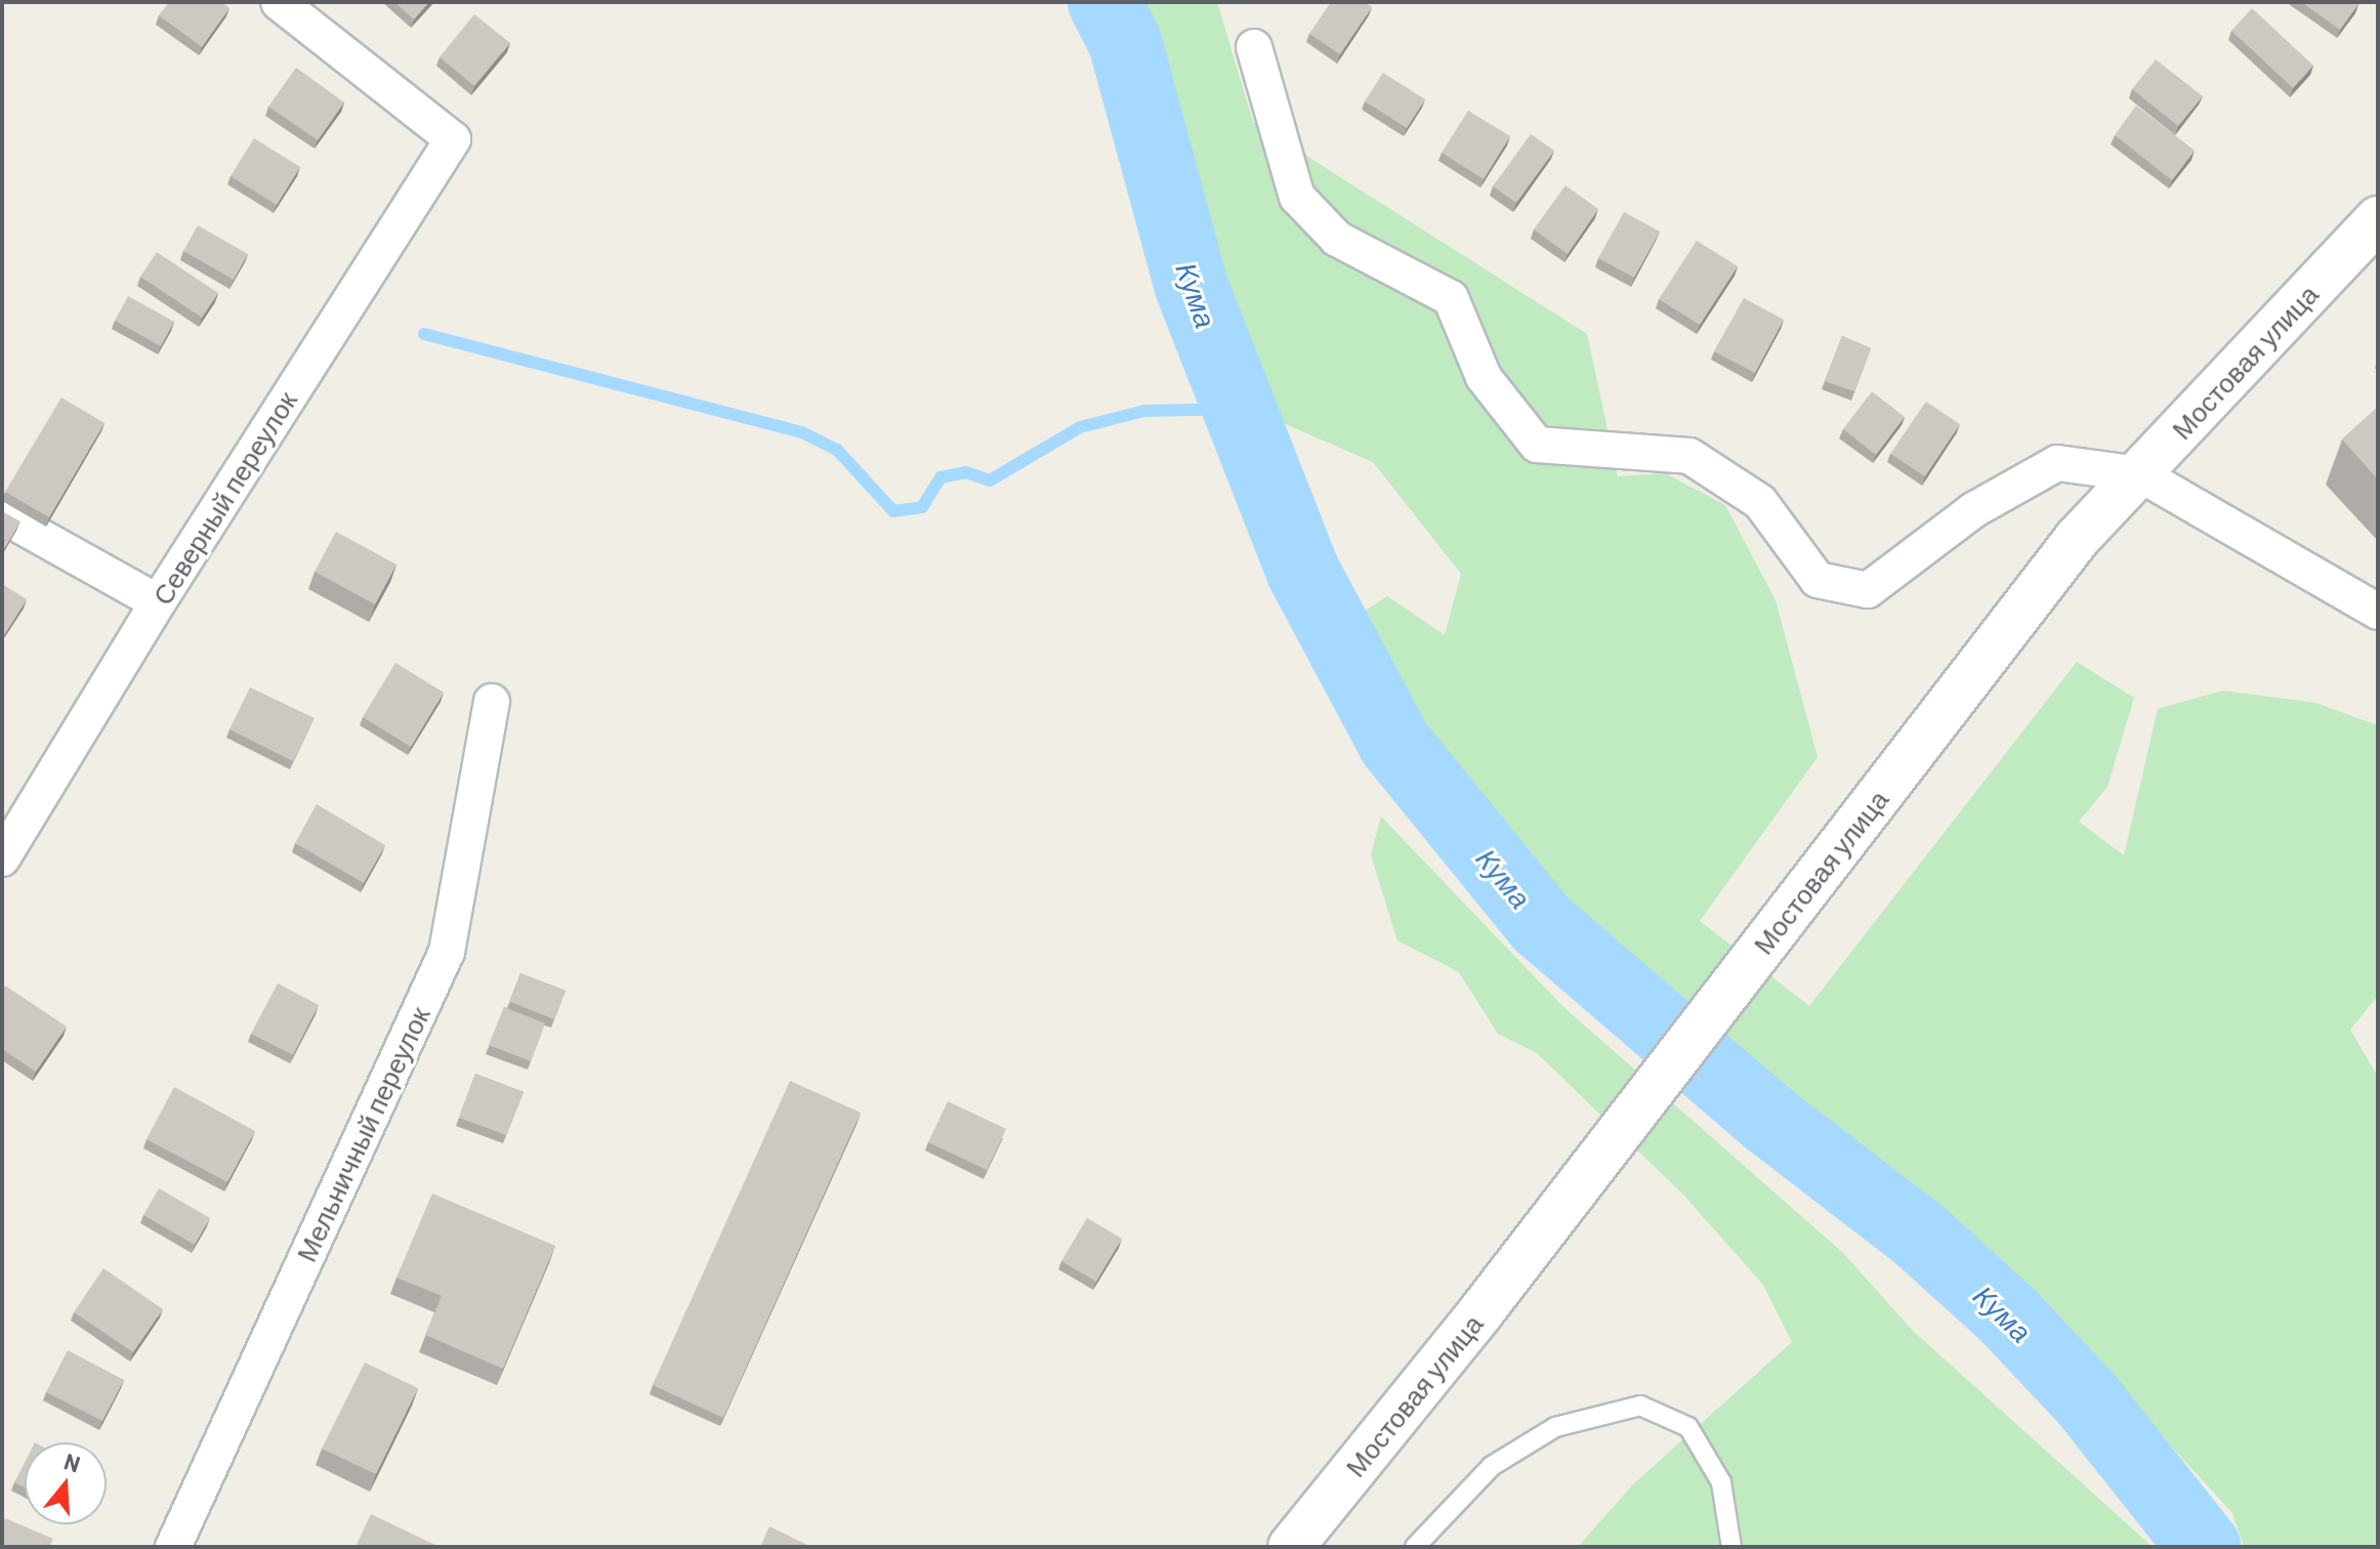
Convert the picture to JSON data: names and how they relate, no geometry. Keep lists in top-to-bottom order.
{
  "streets": {
    "main road": ["Мостовая улица"],
    "street": ["Северный переулок", "Мельничный переулок"]
  },
  "water": ["Кума"],
  "north": "top"
}
